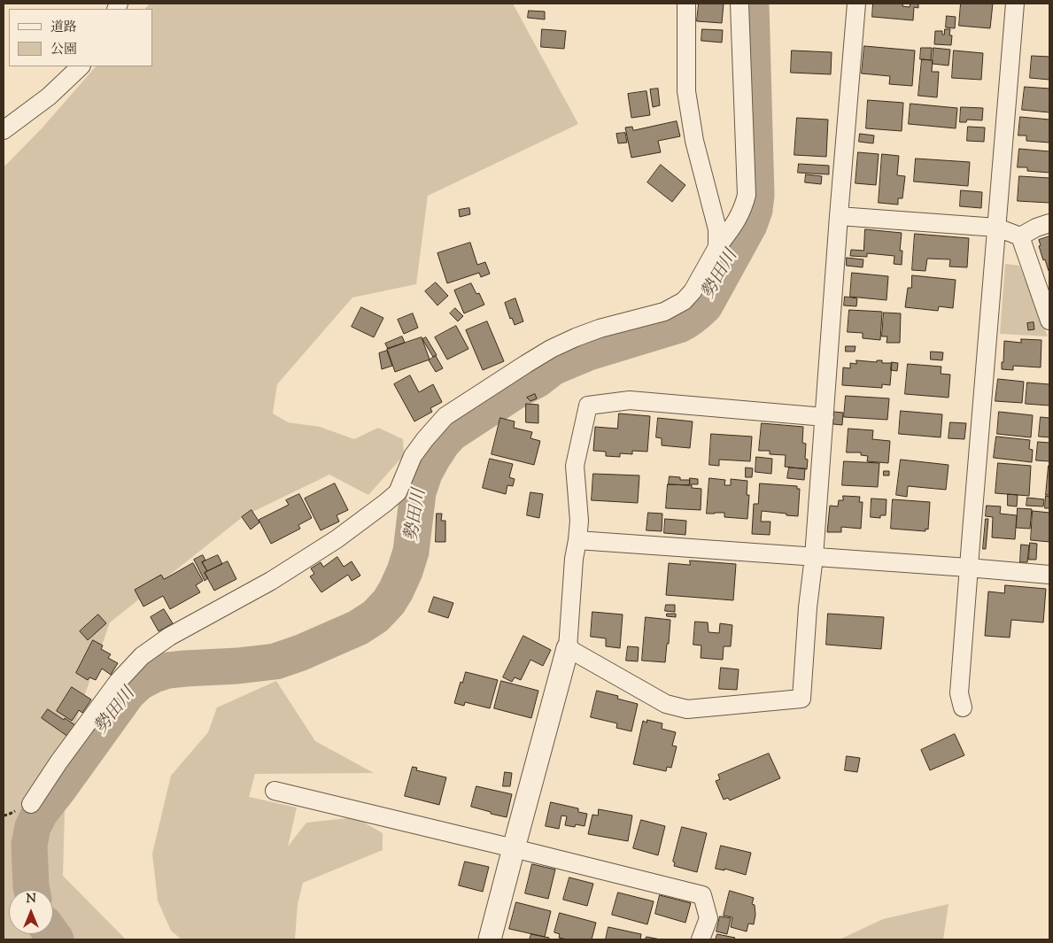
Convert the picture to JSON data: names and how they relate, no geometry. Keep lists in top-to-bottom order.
{
  "water": ["勢田川"],
  "legend": ["道路", "公園"],
  "north": "top"
}
